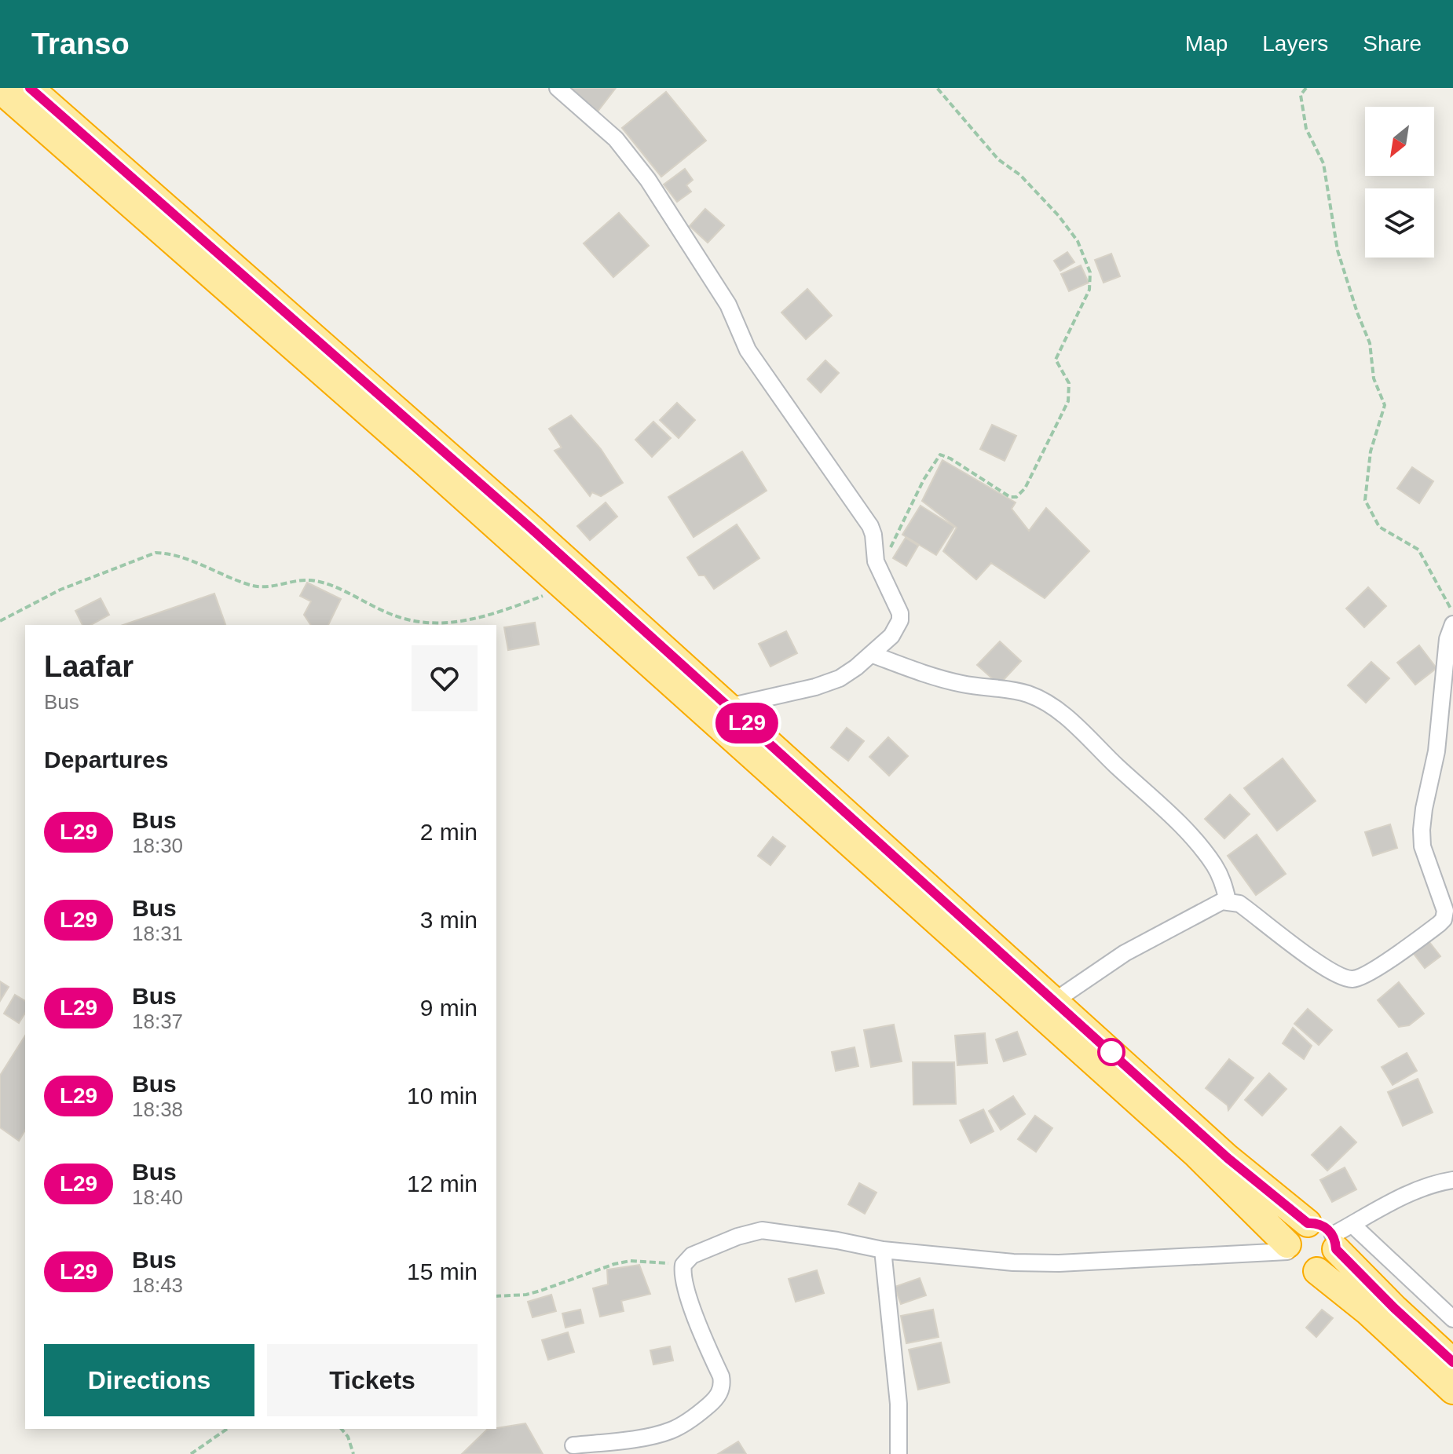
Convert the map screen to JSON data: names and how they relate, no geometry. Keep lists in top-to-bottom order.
{
  "lines": ["bus line L29"],
  "north": "bottom left",
  "page": {
    "header": "Transo",
    "nav": ["Map", "Layers", "Share"],
    "on_map": "L29",
    "heading": [
      ["Laafar", "Bus"],
      "Departures"
    ],
    "list": [
      {
        "mark": "L29",
        "name": "Bus",
        "note": "18:30",
        "value": "2 min"
      },
      {
        "mark": "L29",
        "name": "Bus",
        "note": "18:31",
        "value": "3 min"
      },
      {
        "mark": "L29",
        "name": "Bus",
        "note": "18:37",
        "value": "9 min"
      },
      {
        "mark": "L29",
        "name": "Bus",
        "note": "18:38",
        "value": "10 min"
      },
      {
        "mark": "L29",
        "name": "Bus",
        "note": "18:40",
        "value": "12 min"
      },
      {
        "mark": "L29",
        "name": "Bus",
        "note": "18:43",
        "value": "15 min"
      }
    ],
    "buttons": ["Directions", "Tickets"]
  }
}
